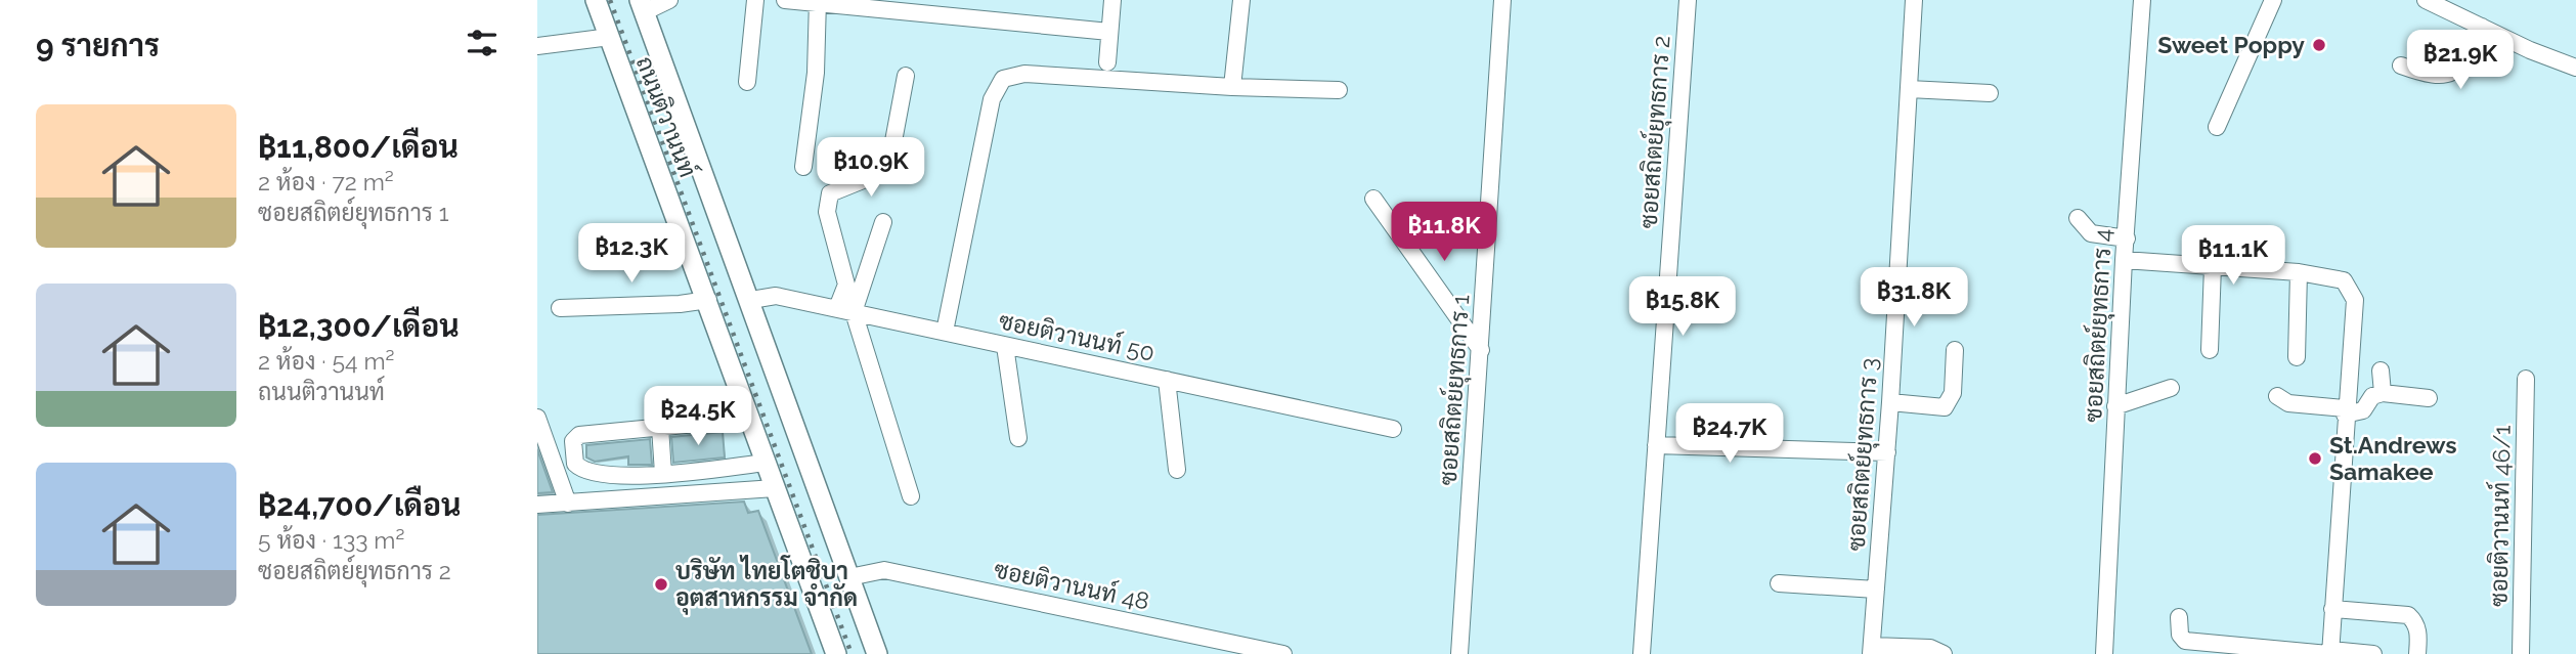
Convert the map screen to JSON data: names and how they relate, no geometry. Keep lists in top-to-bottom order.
{
  "streets": {
    "main road": ["ถนนติวานนท์"],
    "street": [
      "ซอยสถิตย์ยุทธการ 2",
      "ซอยสถิตย์ยุทธการ 4",
      "ซอยติวานนท์ 50",
      "ซอยสถิตย์ยุทธการ 1",
      "ซอยสถิตย์ยุทธการ 3",
      "ซอยติวานนท์ 46/1",
      "ซอยติวานนท์ 48"
    ]
  },
  "crossings": [
    ["ถนนติวานนท์", "ซอยติวานนท์ 50"],
    ["ถนนติวานนท์", "ซอยติวานนท์ 48"]
  ],
  "places": ["Sweet Poppy", "St.Andrews Samakee", "บริษัท ไทยโตชิบา อุตสาหกรรม จำกัด"],
  "page": {
    "heading": "9 รายการ",
    "price": [
      "฿21.9K",
      "฿10.9K",
      "฿11.8K",
      "฿12.3K",
      "฿11.1K",
      "฿31.8K",
      "฿15.8K",
      "฿24.5K",
      "฿24.7K"
    ],
    "list": [
      {
        "name": "฿11,800/เดือน",
        "note": "2 ห้อง · 72 m² · ซอยสถิตย์ยุทธการ 1"
      },
      {
        "name": "฿12,300/เดือน",
        "note": "2 ห้อง · 54 m² · ถนนติวานนท์"
      },
      {
        "name": "฿24,700/เดือน",
        "note": "5 ห้อง · 133 m² · ซอยสถิตย์ยุทธการ 2"
      }
    ]
  }
}
